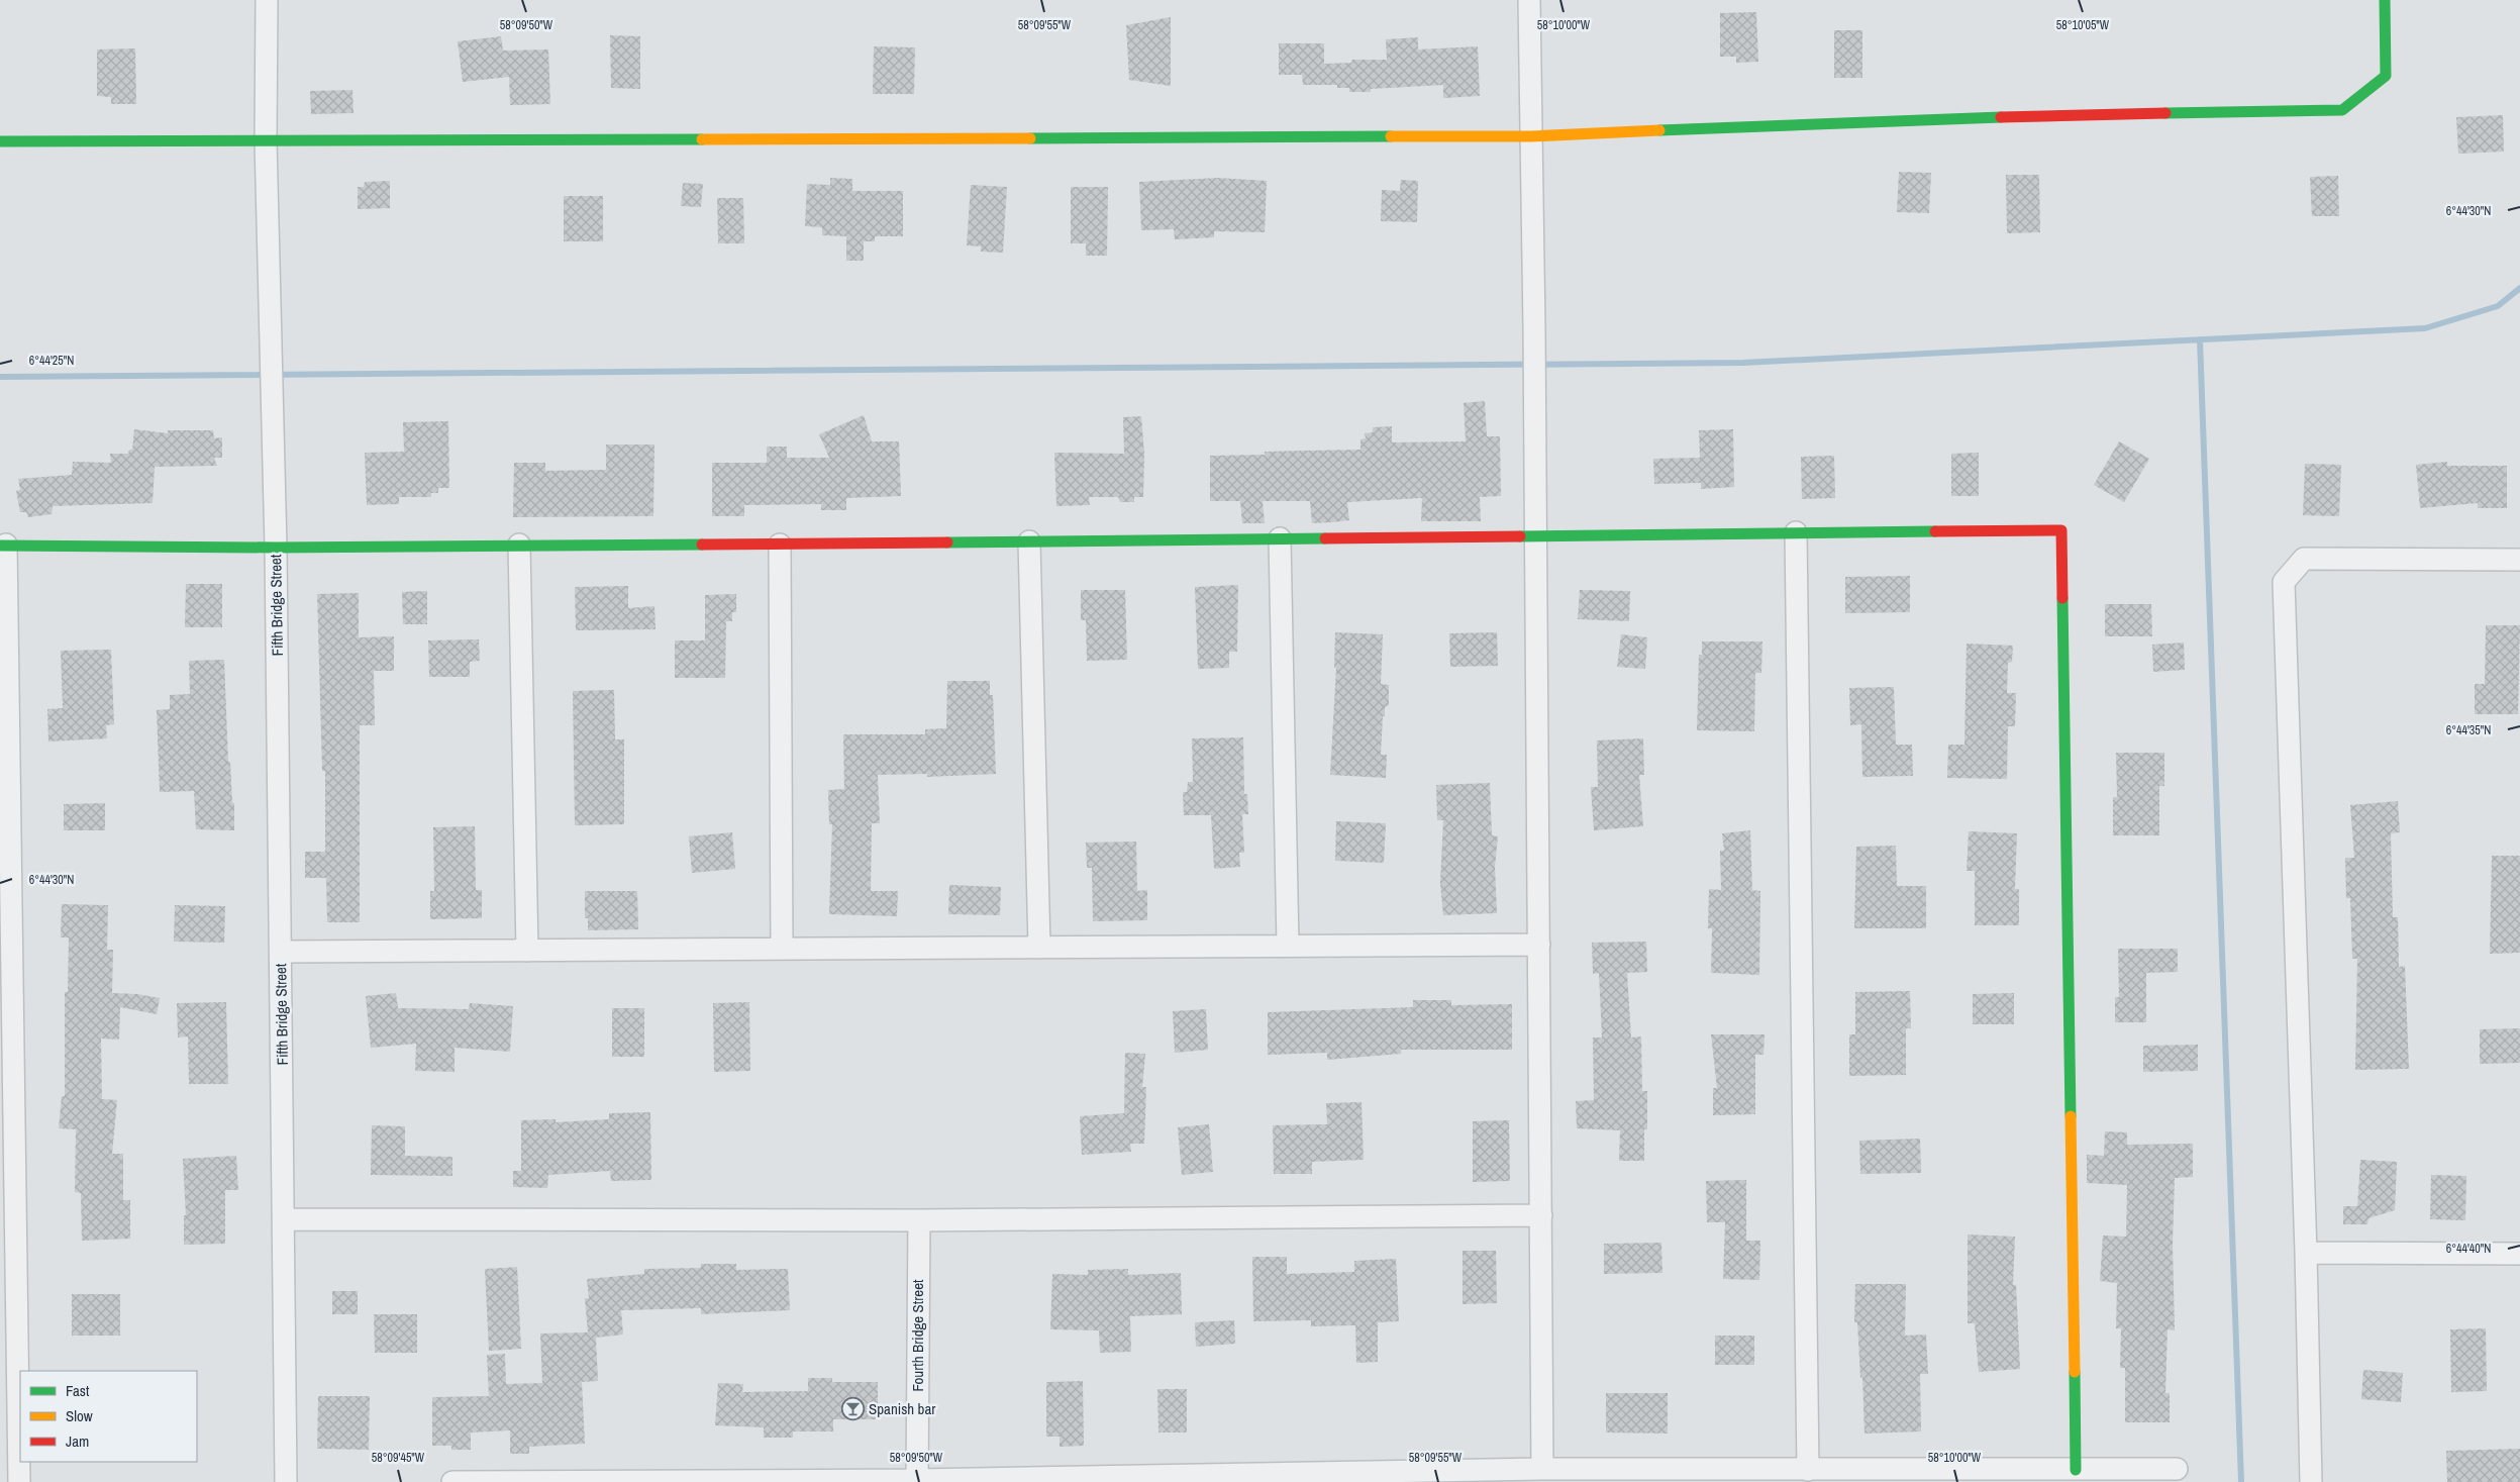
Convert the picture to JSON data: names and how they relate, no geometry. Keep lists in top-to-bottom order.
{
  "streets": {
    "street": ["Fifth Bridge Street", "Fourth Bridge Street"]
  },
  "places": {
    "bar": ["Spanish bar"]
  },
  "legend": ["Fast", "Slow", "Jam"],
  "coordinates": [
    "58°09'50\"W",
    "58°09'55\"W",
    "58°10'00\"W",
    "58°10'05\"W",
    "6°44'30\"N",
    "6°44'25\"N",
    "6°44'35\"N",
    "6°44'40\"N",
    "58°09'45\"W"
  ]
}
